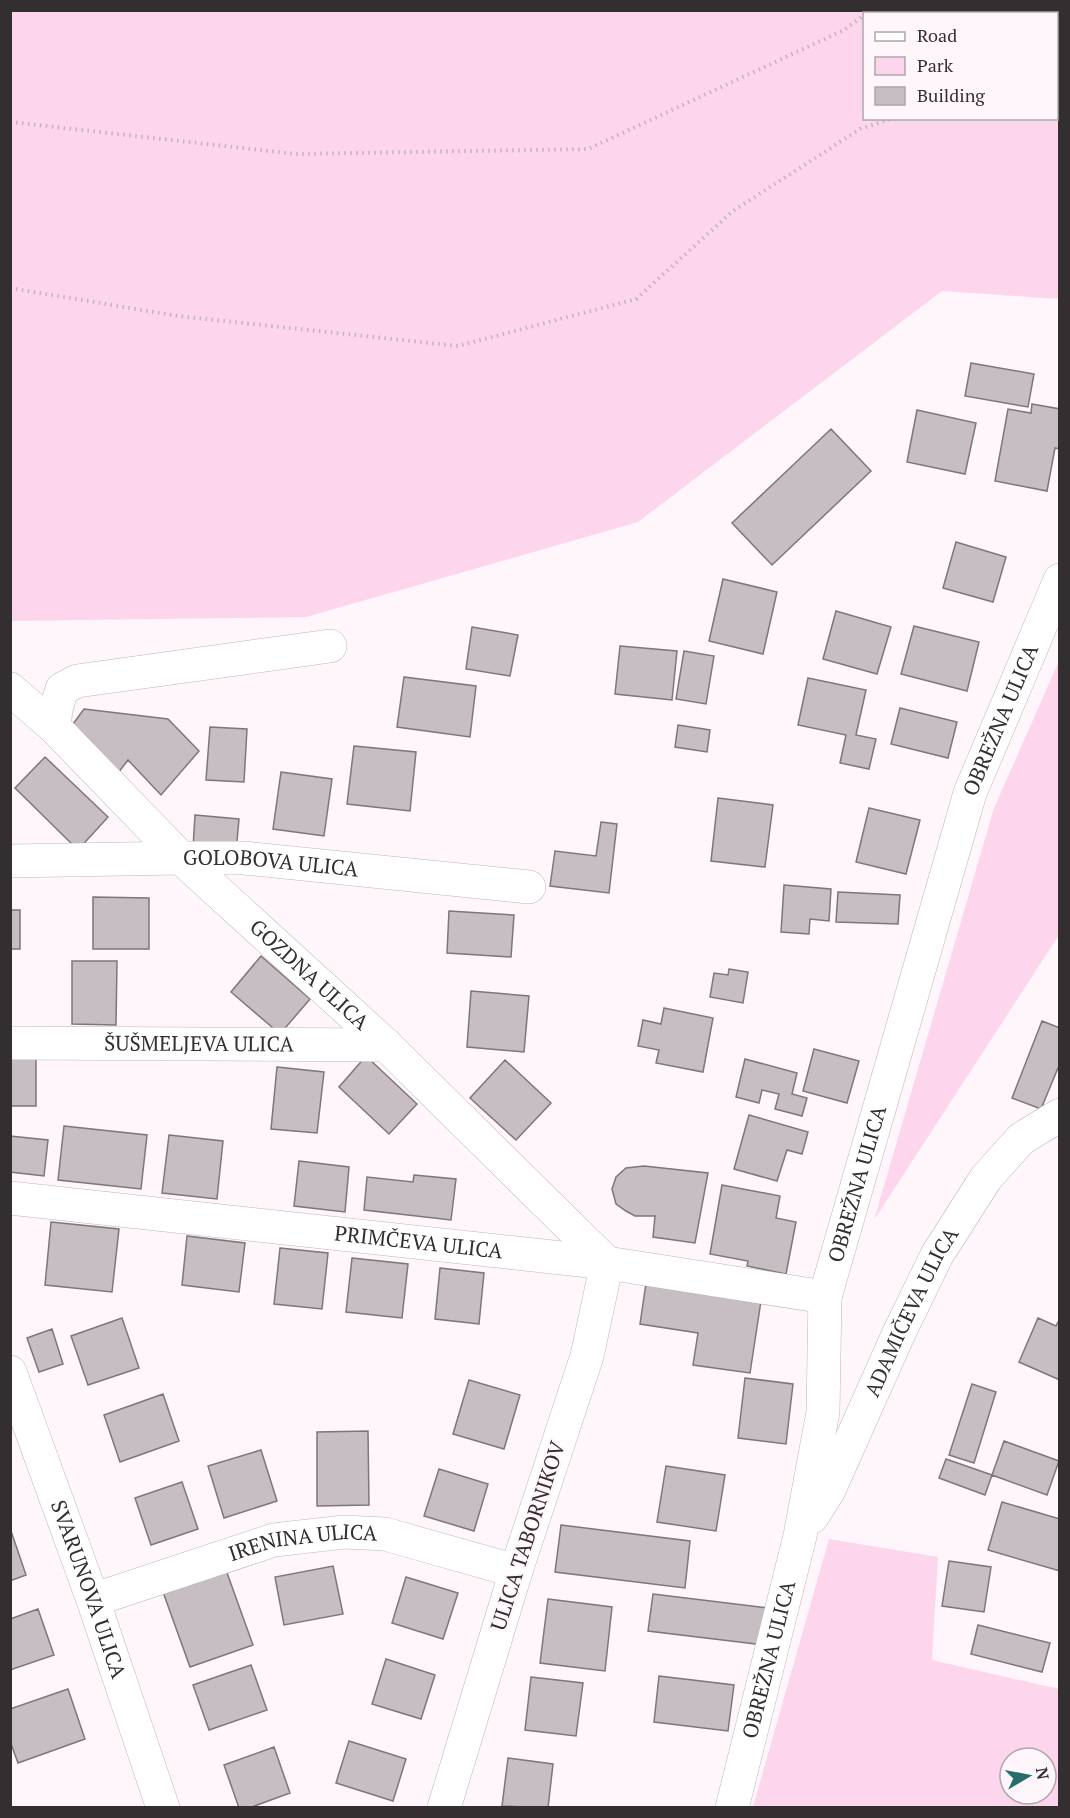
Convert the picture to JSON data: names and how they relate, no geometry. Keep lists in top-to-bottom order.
{
  "streets": {
    "street": [
      "OBREŽNA ULICA",
      "GOLOBOVA ULICA",
      "GOZDNA ULICA",
      "ŠUŠMELJEVA ULICA",
      "PRIMČEVA ULICA",
      "ADAMIČEVA ULICA",
      "ULICA TABORNIKOV",
      "IRENINA ULICA",
      "SVARUNOVA ULICA"
    ]
  },
  "crossings": [
    ["OBREŽNA ULICA", "PRIMČEVA ULICA"],
    ["OBREŽNA ULICA", "ADAMIČEVA ULICA"],
    ["GOLOBOVA ULICA", "GOZDNA ULICA"],
    ["GOZDNA ULICA", "ŠUŠMELJEVA ULICA"],
    ["GOZDNA ULICA", "PRIMČEVA ULICA"],
    ["GOZDNA ULICA", "ULICA TABORNIKOV"],
    ["PRIMČEVA ULICA", "ULICA TABORNIKOV"],
    ["ULICA TABORNIKOV", "IRENINA ULICA"],
    ["IRENINA ULICA", "SVARUNOVA ULICA"]
  ],
  "legend": ["Road", "Park", "Building"],
  "north": "right"
}
